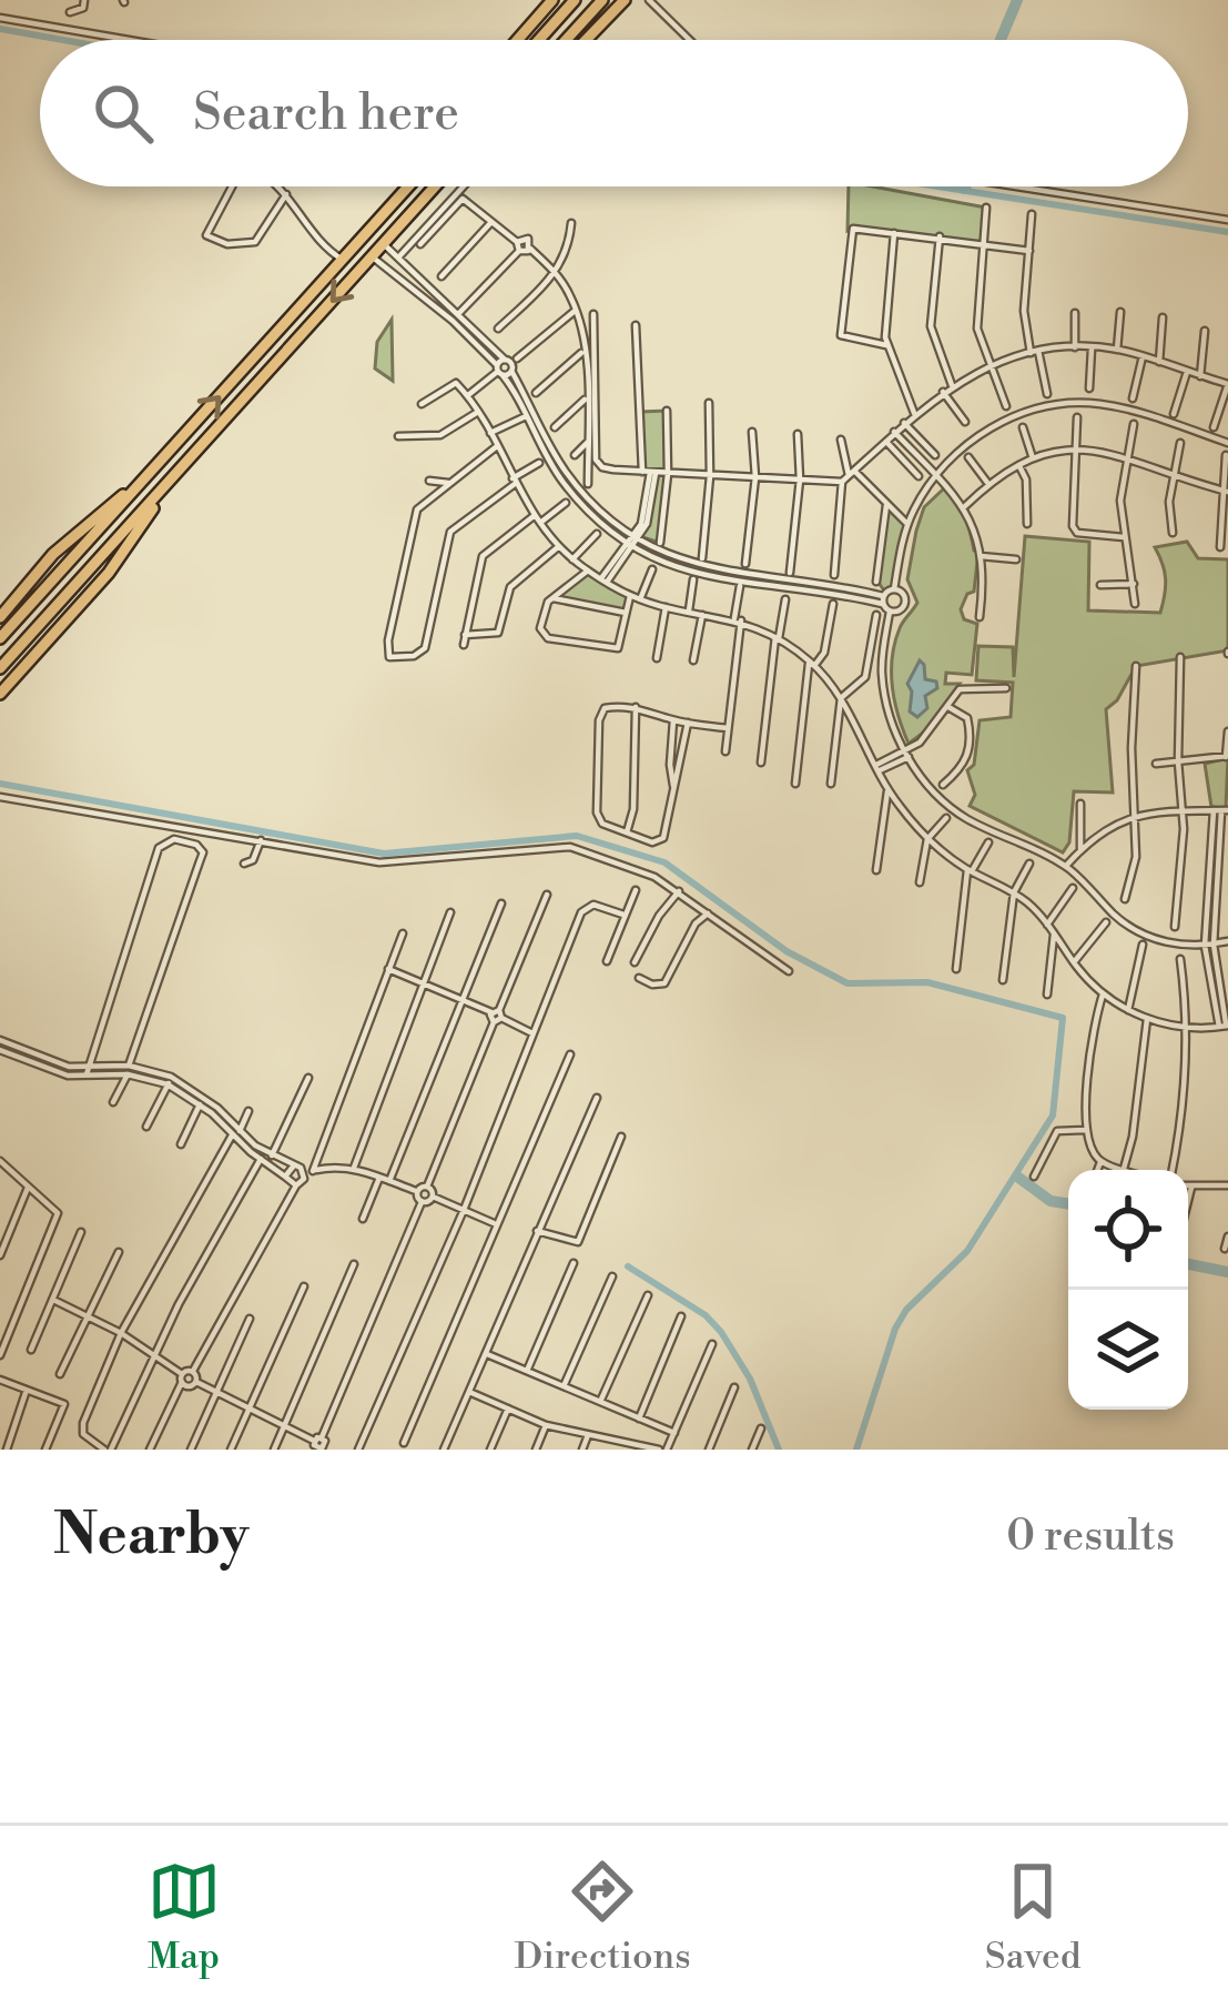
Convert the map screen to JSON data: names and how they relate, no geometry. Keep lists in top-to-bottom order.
{
  "page": {
    "search": "Search here",
    "heading": ["Nearby", "0 results"],
    "nav": ["Map", "Directions", "Saved"]
  }
}
